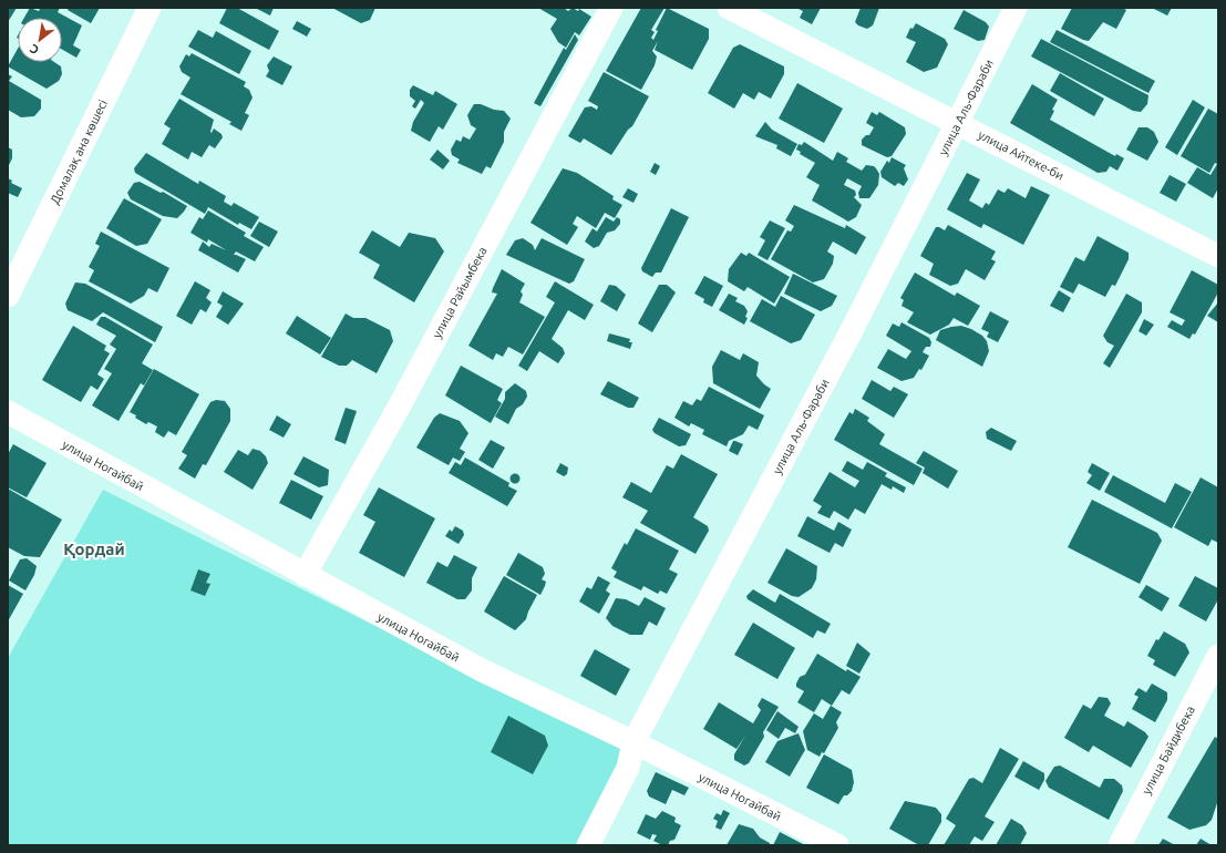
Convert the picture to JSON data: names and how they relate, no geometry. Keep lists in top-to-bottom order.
{
  "streets": {
    "street": [
      "улица Аль-Фараби",
      "Домалақ ана көшесі",
      "улица Айтеке-би",
      "улица Райымбека",
      "улица Ногайбай",
      "улица Байдибека"
    ]
  },
  "crossings": [
    ["улица Аль-Фараби", "улица Айтеке-би"],
    ["улица Аль-Фараби", "улица Ногайбай"],
    ["улица Райымбека", "улица Ногайбай"]
  ],
  "districts": ["Қордай"],
  "north": "bottom left"
}
